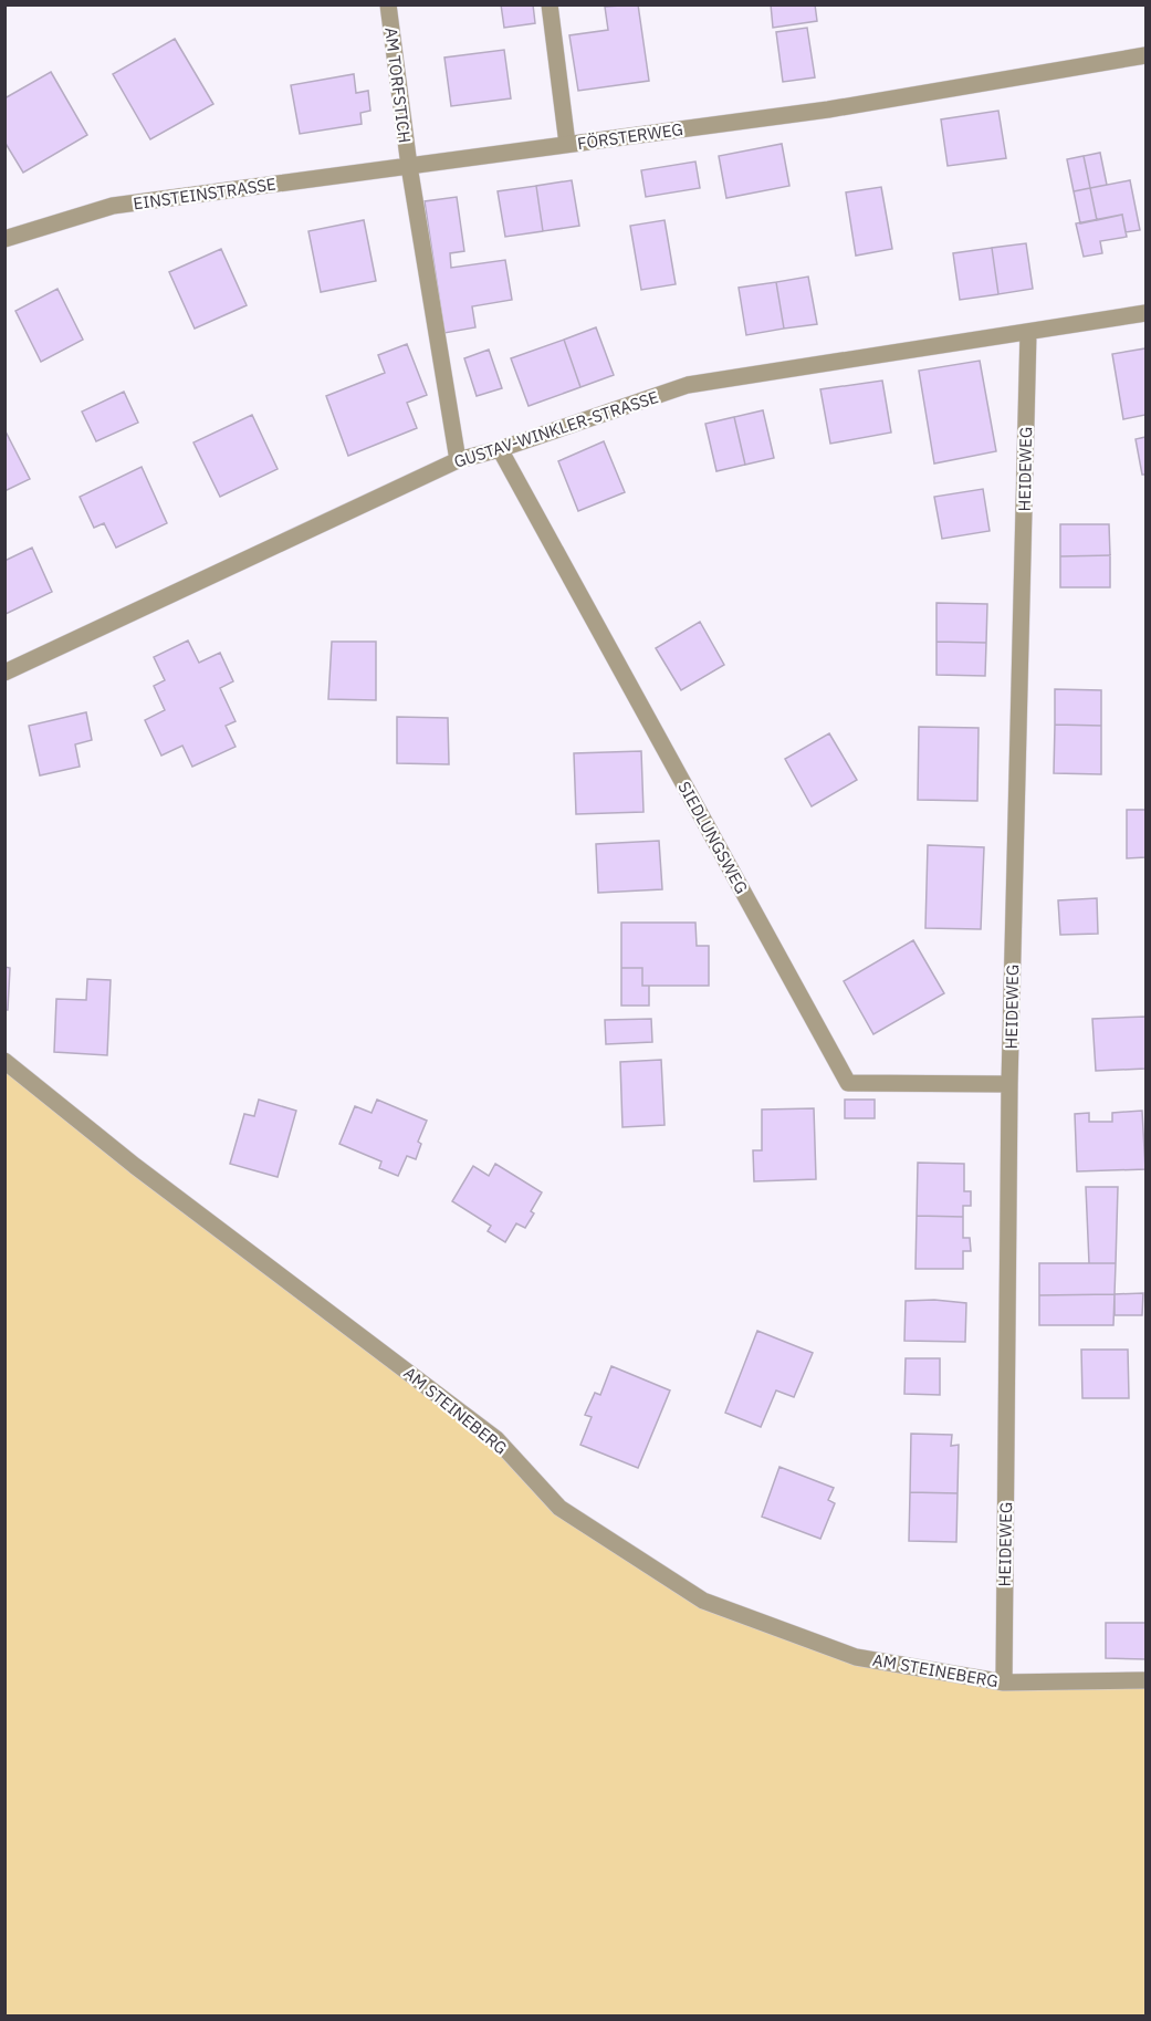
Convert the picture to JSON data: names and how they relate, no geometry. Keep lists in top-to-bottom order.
{
  "streets": {
    "street": [
      "AM TORFSTICH",
      "FÖRSTERWEG",
      "EINSTEINSTRASSE",
      "GUSTAV-WINKLER-STRASSE",
      "HEIDEWEG",
      "SIEDLUNGSWEG",
      "AM STEINEBERG"
    ]
  },
  "crossings": [
    ["AM TORFSTICH", "FÖRSTERWEG"],
    ["AM TORFSTICH", "EINSTEINSTRASSE"],
    ["FÖRSTERWEG", "EINSTEINSTRASSE"],
    ["GUSTAV-WINKLER-STRASSE", "HEIDEWEG"],
    ["GUSTAV-WINKLER-STRASSE", "SIEDLUNGSWEG"],
    ["HEIDEWEG", "SIEDLUNGSWEG"],
    ["HEIDEWEG", "AM STEINEBERG"]
  ]
}
